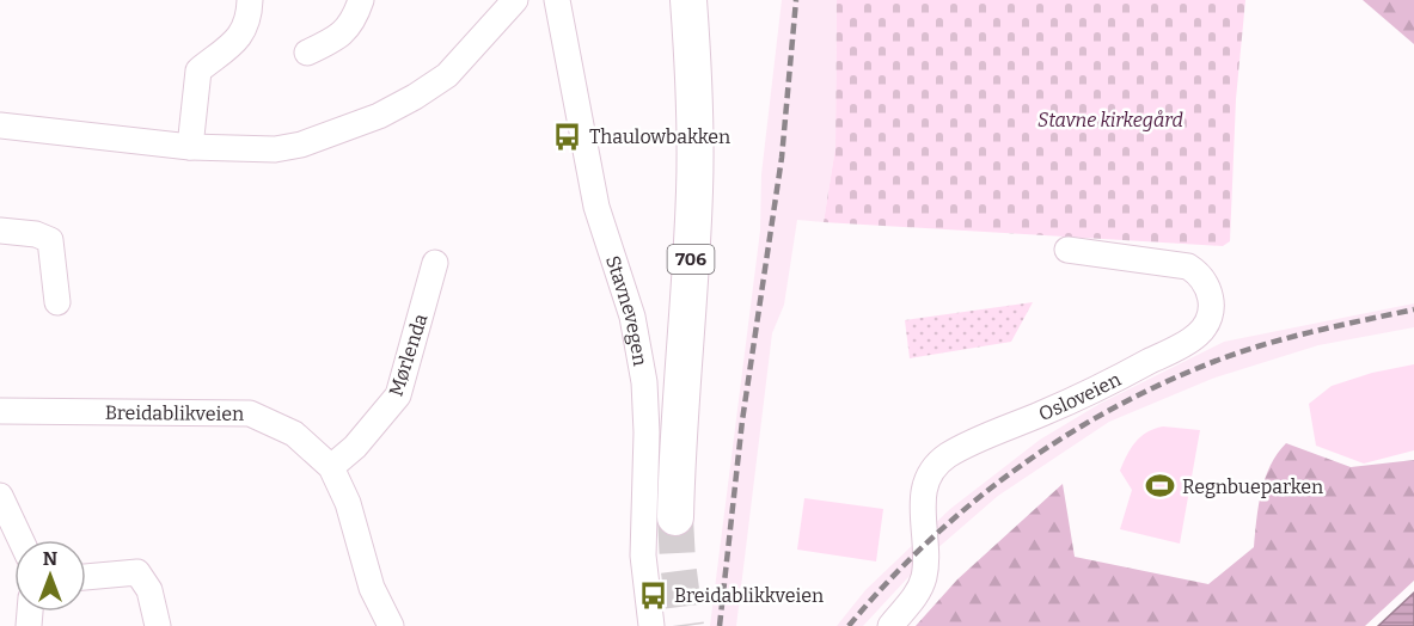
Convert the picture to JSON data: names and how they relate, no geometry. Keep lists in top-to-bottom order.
{
  "streets": {
    "highway": ["706"],
    "street": [
      "Stavnevegen",
      "Mørlenda",
      "Osloveien",
      "Breidablikveien"
    ]
  },
  "crossings": [
    ["Mørlenda", "Breidablikveien"]
  ],
  "parks": ["Stavne kirkegård"],
  "places": {
    "bus stop": ["Thaulowbakken", "Breidablikkveien"],
    "sports": ["Regnbueparken"]
  },
  "north": "top"
}
